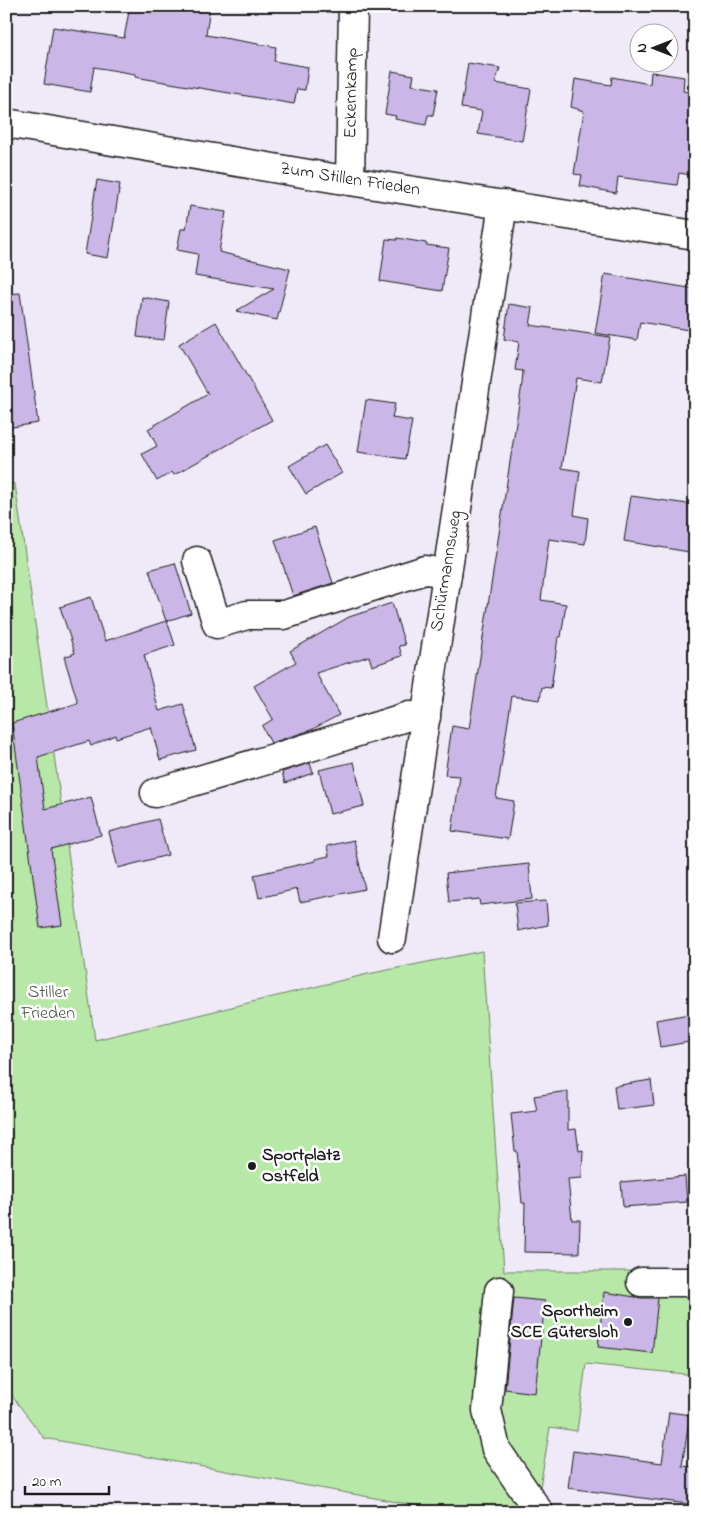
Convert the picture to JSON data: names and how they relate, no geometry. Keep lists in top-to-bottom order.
{
  "streets": {
    "street": ["Eckernkamp", "Zum Stillen Frieden", "Schürmannsweg"]
  },
  "crossings": [
    ["Eckernkamp", "Zum Stillen Frieden"],
    ["Zum Stillen Frieden", "Schürmannsweg"]
  ],
  "parks": ["Stiller Frieden"],
  "places": ["Sportplatz Ostfeld", "Sportheim SCE Gütersloh"],
  "scale_bar": "20 m",
  "north": "left"
}
